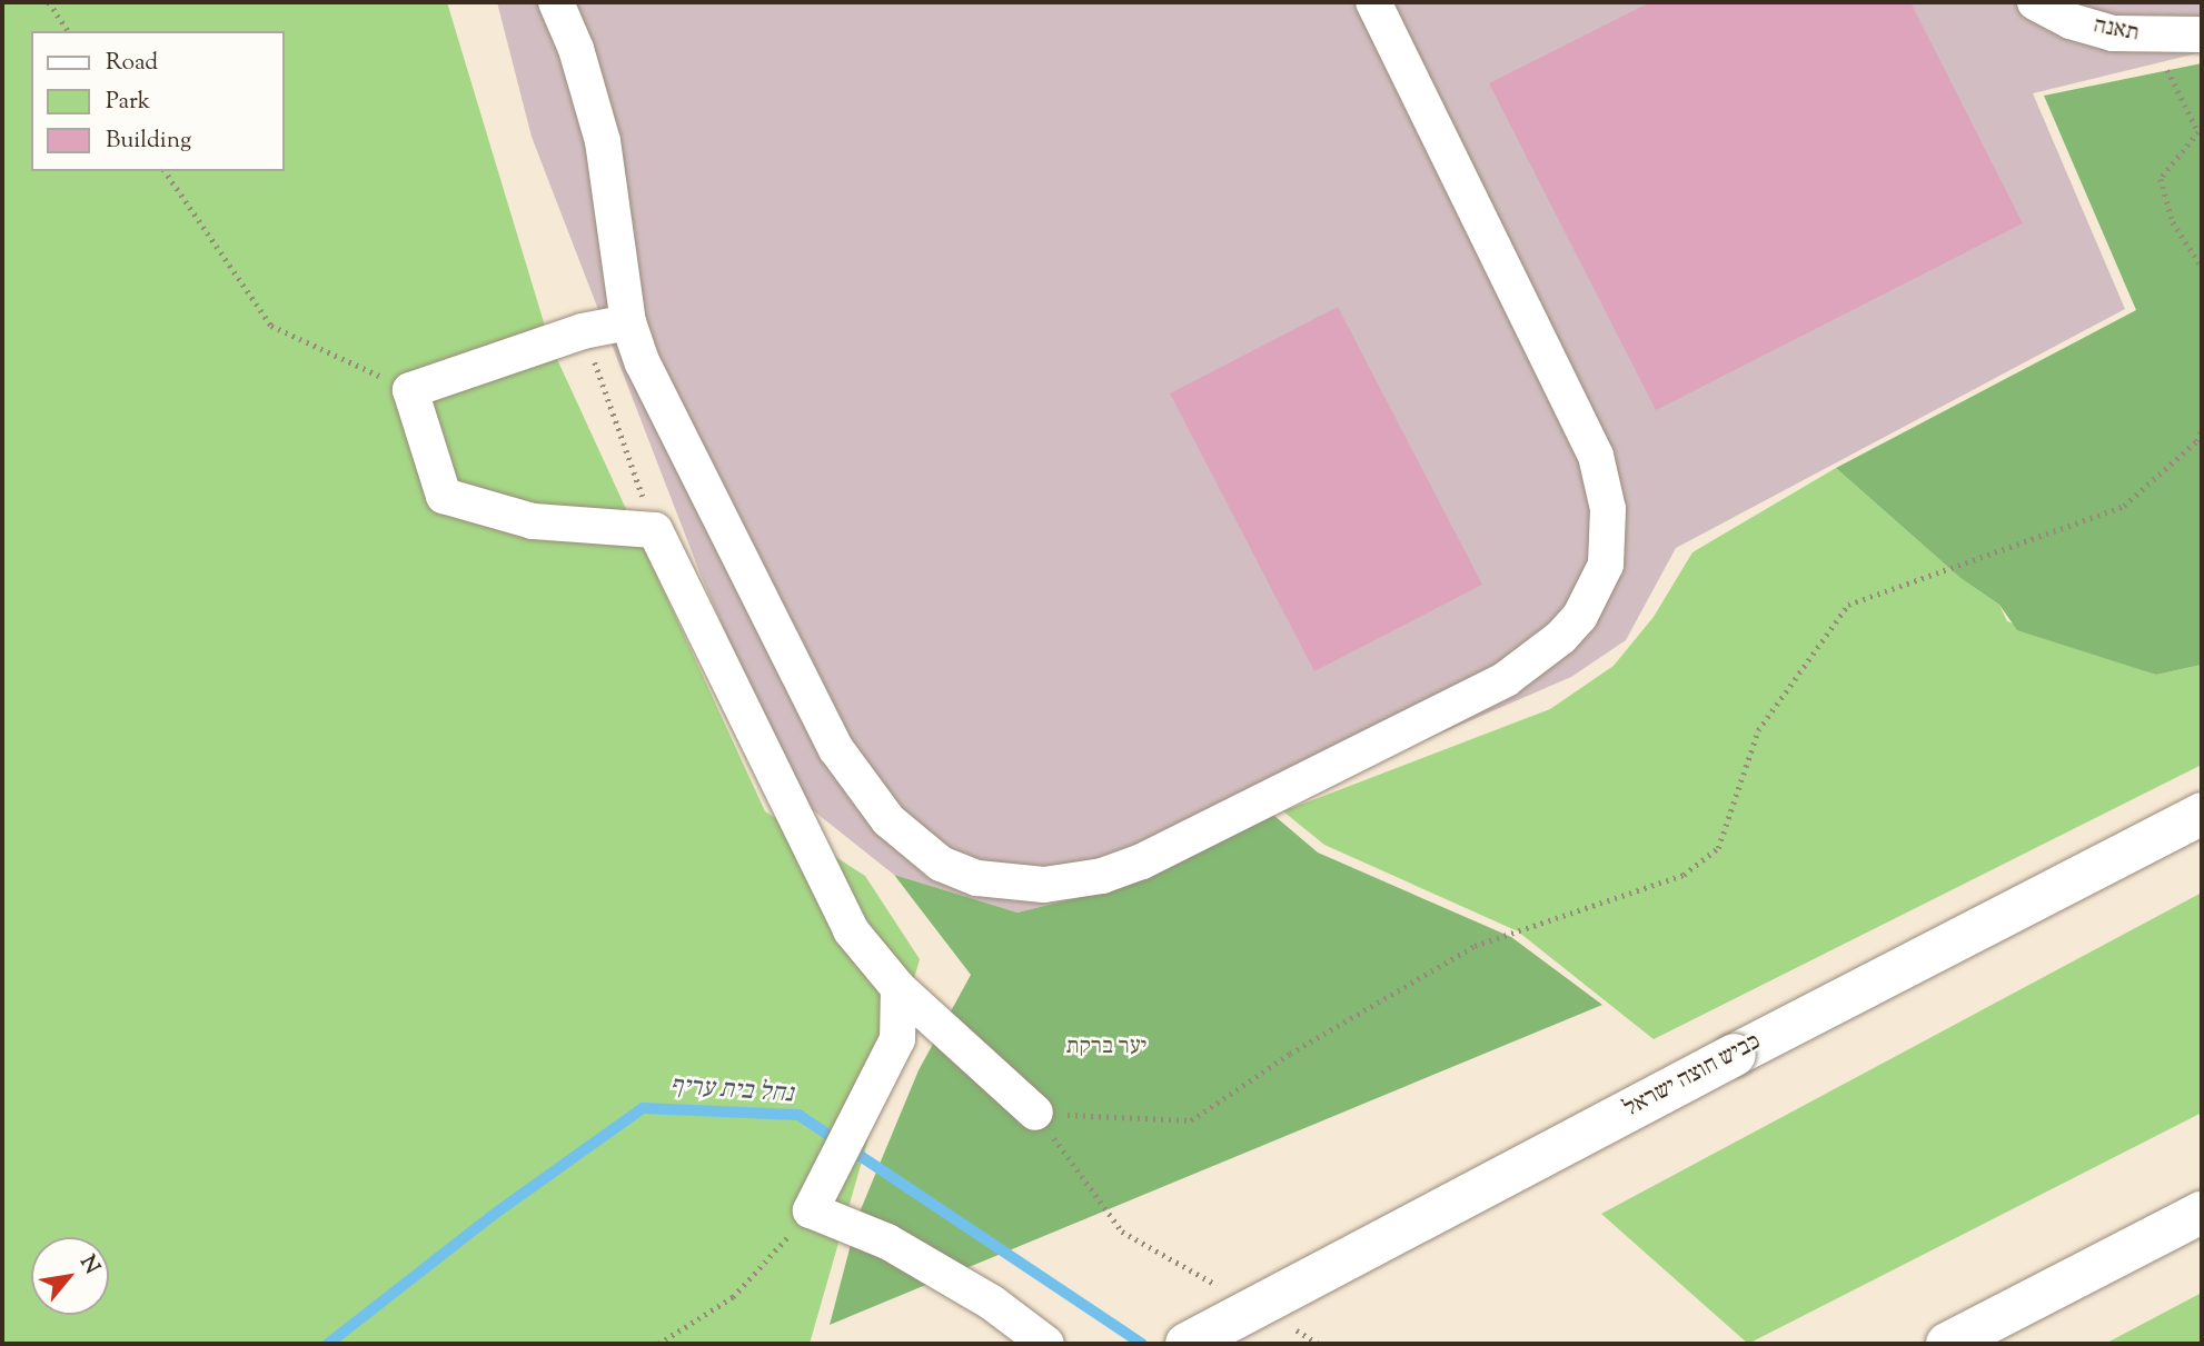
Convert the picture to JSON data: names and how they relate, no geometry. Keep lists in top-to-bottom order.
{
  "streets": {
    "highway": ["כביש חוצה ישראל"],
    "street": ["תאנה"]
  },
  "water": ["נחל בית עריף"],
  "parks": ["יער ברקת"],
  "legend": ["Road", "Park", "Building"],
  "north": "top right"
}
